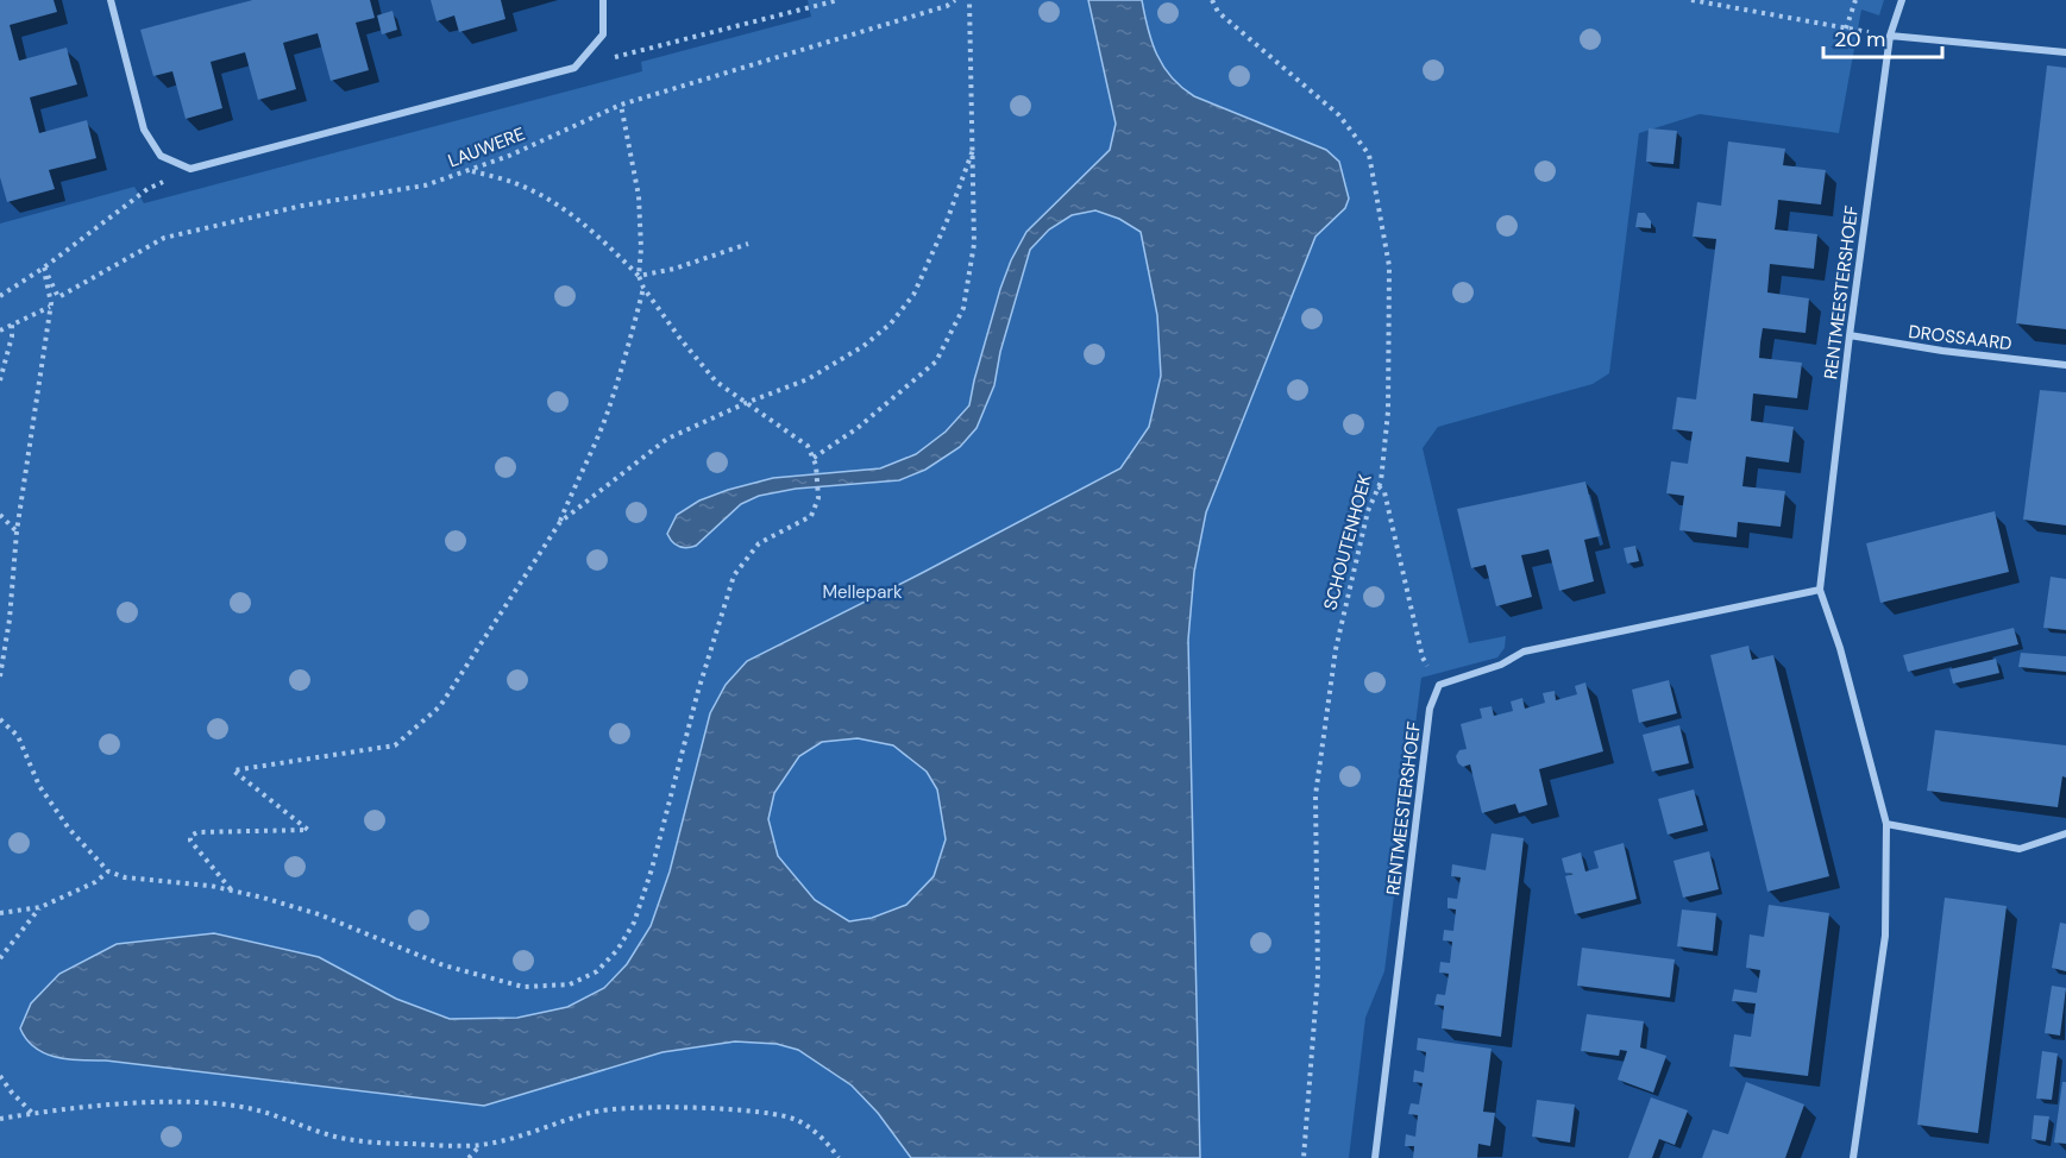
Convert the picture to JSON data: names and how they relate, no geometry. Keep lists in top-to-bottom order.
{
  "streets": {
    "street": ["RENTMEESTERSHOEF", "DROSSAARD"],
    "path": ["LAUWERE", "SCHOUTENHOEK"]
  },
  "crossings": [
    ["RENTMEESTERSHOEF", "DROSSAARD"]
  ],
  "parks": ["Mellepark"],
  "scale_bar": "20 m"
}
